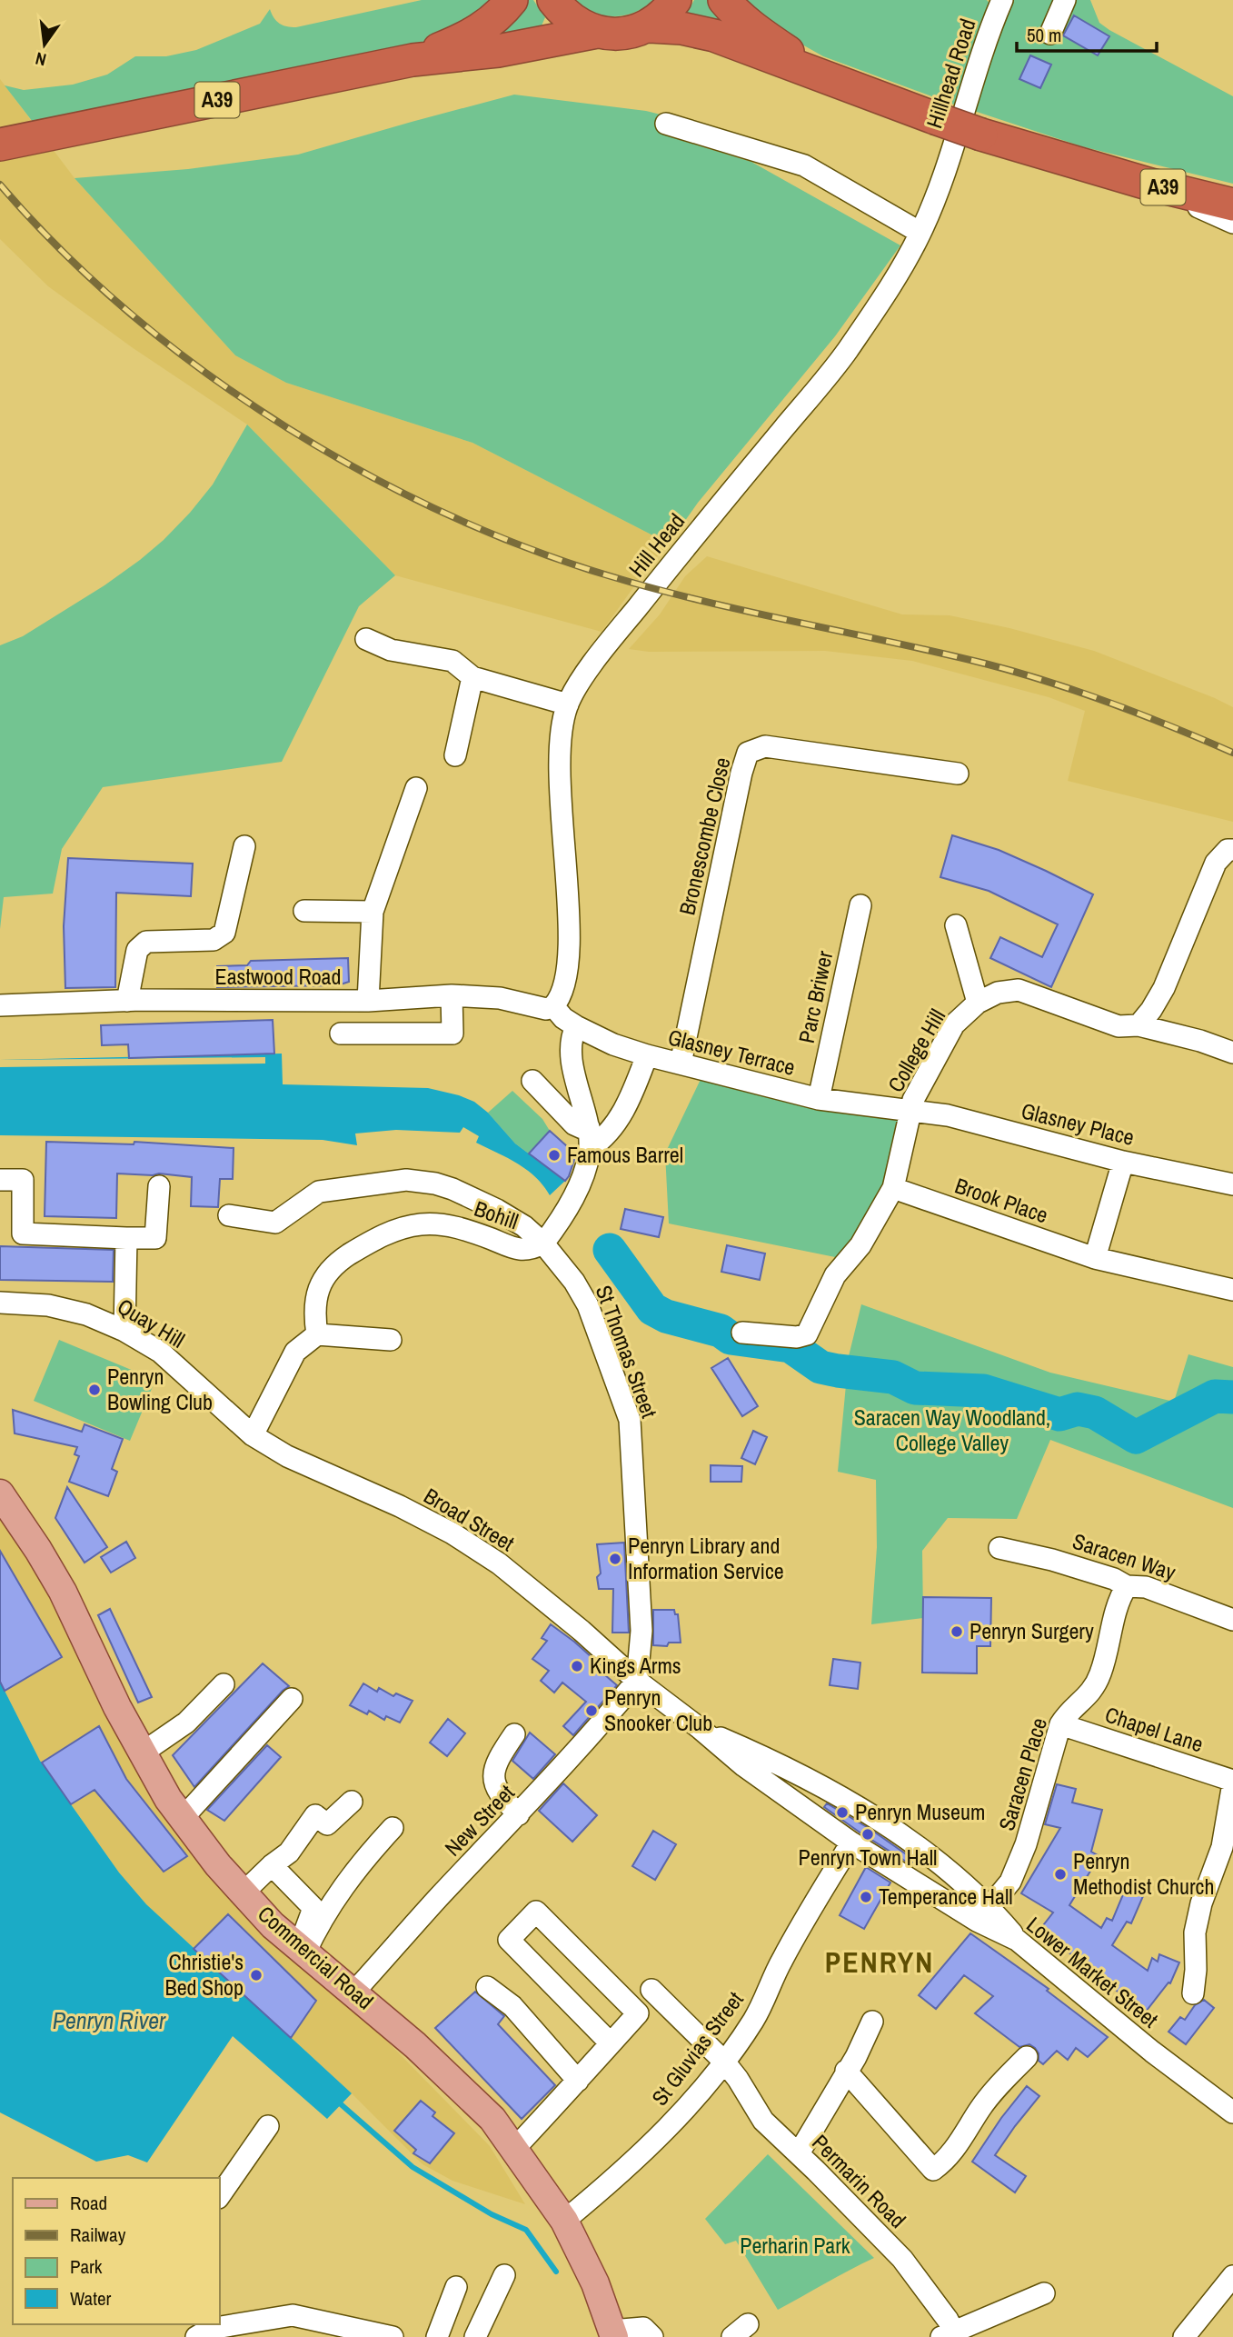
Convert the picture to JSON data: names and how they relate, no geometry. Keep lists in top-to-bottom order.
{
  "streets": {
    "highway": ["A39"],
    "main road": ["Commercial Road"],
    "street": [
      "Hillhead Road",
      "Hill Head",
      "Bronescombe Close",
      "Eastwood Road",
      "Parc Briwer",
      "College Hill",
      "Glasney Terrace",
      "Glasney Place",
      "Brook Place",
      "Bohill",
      "Quay Hill",
      "St Thomas Street",
      "Broad Street",
      "Saracen Way",
      "Chapel Lane",
      "Saracen Place",
      "New Street",
      "Lower Market Street",
      "St Gluvias Street",
      "Permarin Road"
    ]
  },
  "crossings": [
    ["Hillhead Road", "Hill Head"],
    ["Hill Head", "Eastwood Road"],
    ["Hill Head", "Glasney Terrace"],
    ["Bronescombe Close", "Glasney Terrace"],
    ["Eastwood Road", "Glasney Terrace"],
    ["Parc Briwer", "Glasney Terrace"],
    ["College Hill", "Glasney Terrace"],
    ["College Hill", "Glasney Place"],
    ["College Hill", "Brook Place"],
    ["Glasney Terrace", "Glasney Place"],
    ["Bohill", "St Thomas Street"],
    ["Quay Hill", "Broad Street"],
    ["St Thomas Street", "Broad Street"],
    ["St Thomas Street", "New Street"],
    ["St Thomas Street", "Lower Market Street"],
    ["Broad Street", "New Street"],
    ["Broad Street", "Lower Market Street"],
    ["Saracen Way", "Saracen Place"],
    ["Chapel Lane", "Saracen Place"],
    ["New Street", "Commercial Road"],
    ["New Street", "Lower Market Street"],
    ["Commercial Road", "St Gluvias Street"],
    ["Lower Market Street", "St Gluvias Street"],
    ["St Gluvias Street", "Permarin Road"]
  ],
  "districts": ["PENRYN"],
  "water": ["Penryn River"],
  "parks": ["Saracen Way Woodland, College Valley", "Perharin Park"],
  "places": [
    "Famous Barrel",
    "Penryn Bowling Club",
    "Penryn Library and Information Service",
    "Penryn Surgery",
    "Kings Arms",
    "Penryn Snooker Club",
    "Penryn Museum",
    "Penryn Town Hall",
    "Penryn Methodist Church",
    "Temperance Hall",
    "Christie's Bed Shop"
  ],
  "legend": [
    "Road",
    "Railway",
    "Park",
    "Water"
  ],
  "scale_bar": "50 m",
  "north": "bottom"
}
